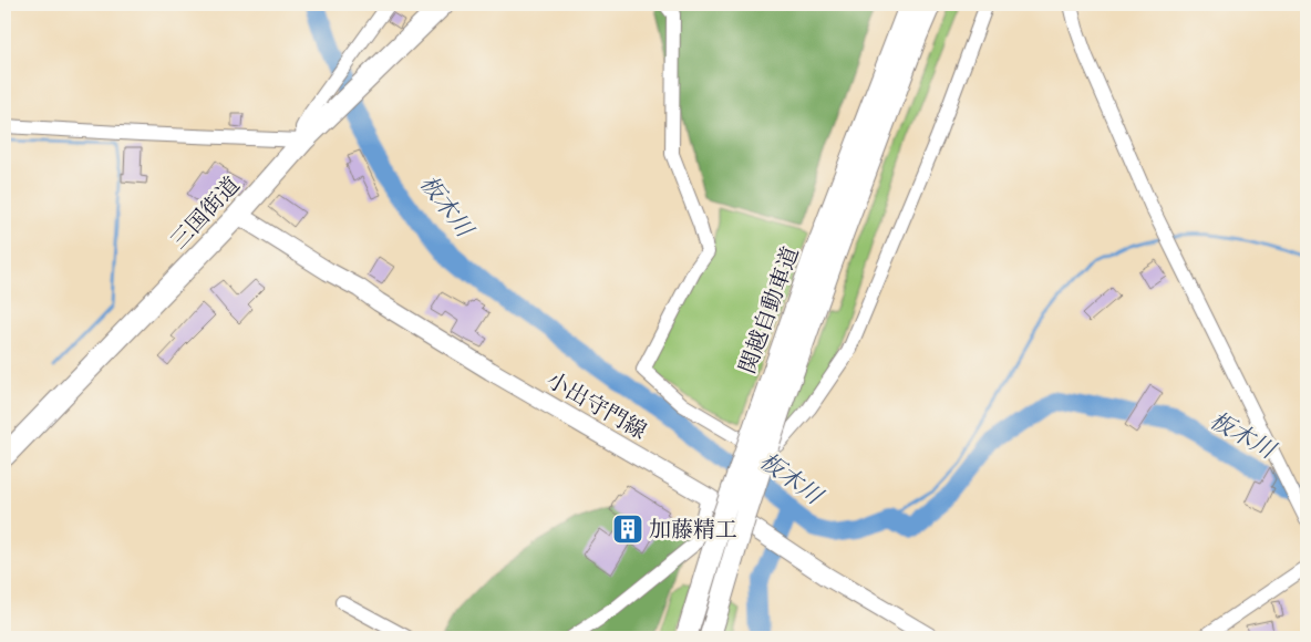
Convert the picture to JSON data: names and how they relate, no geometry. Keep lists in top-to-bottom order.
{
  "streets": {
    "highway": ["三国街道", "関越自動車道"],
    "main road": ["小出守門線"]
  },
  "crossings": [
    ["三国街道", "小出守門線"]
  ],
  "water": ["板木川"],
  "places": {
    "building": ["加藤精工"]
  }
}
